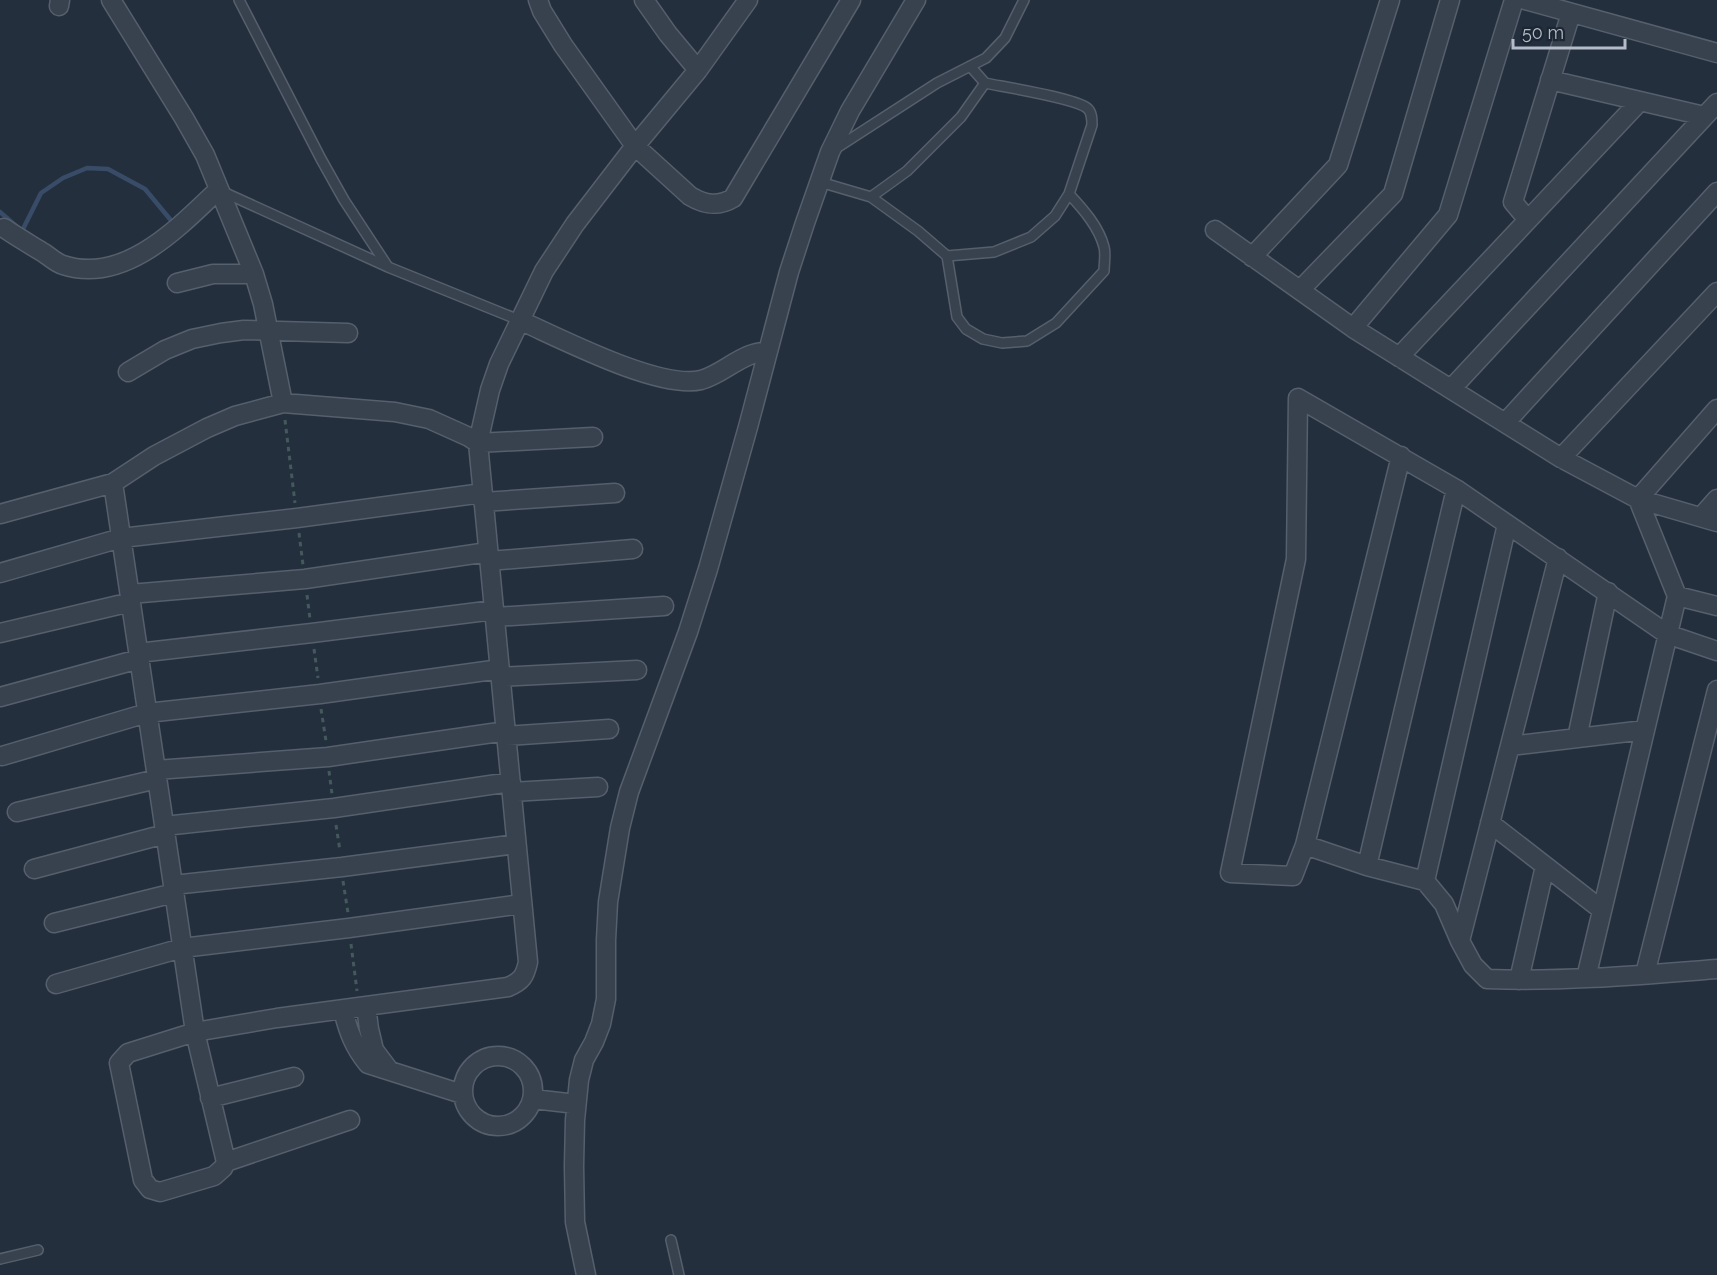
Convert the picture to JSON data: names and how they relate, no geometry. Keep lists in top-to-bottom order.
{
  "scale_bar": "50 m"
}
